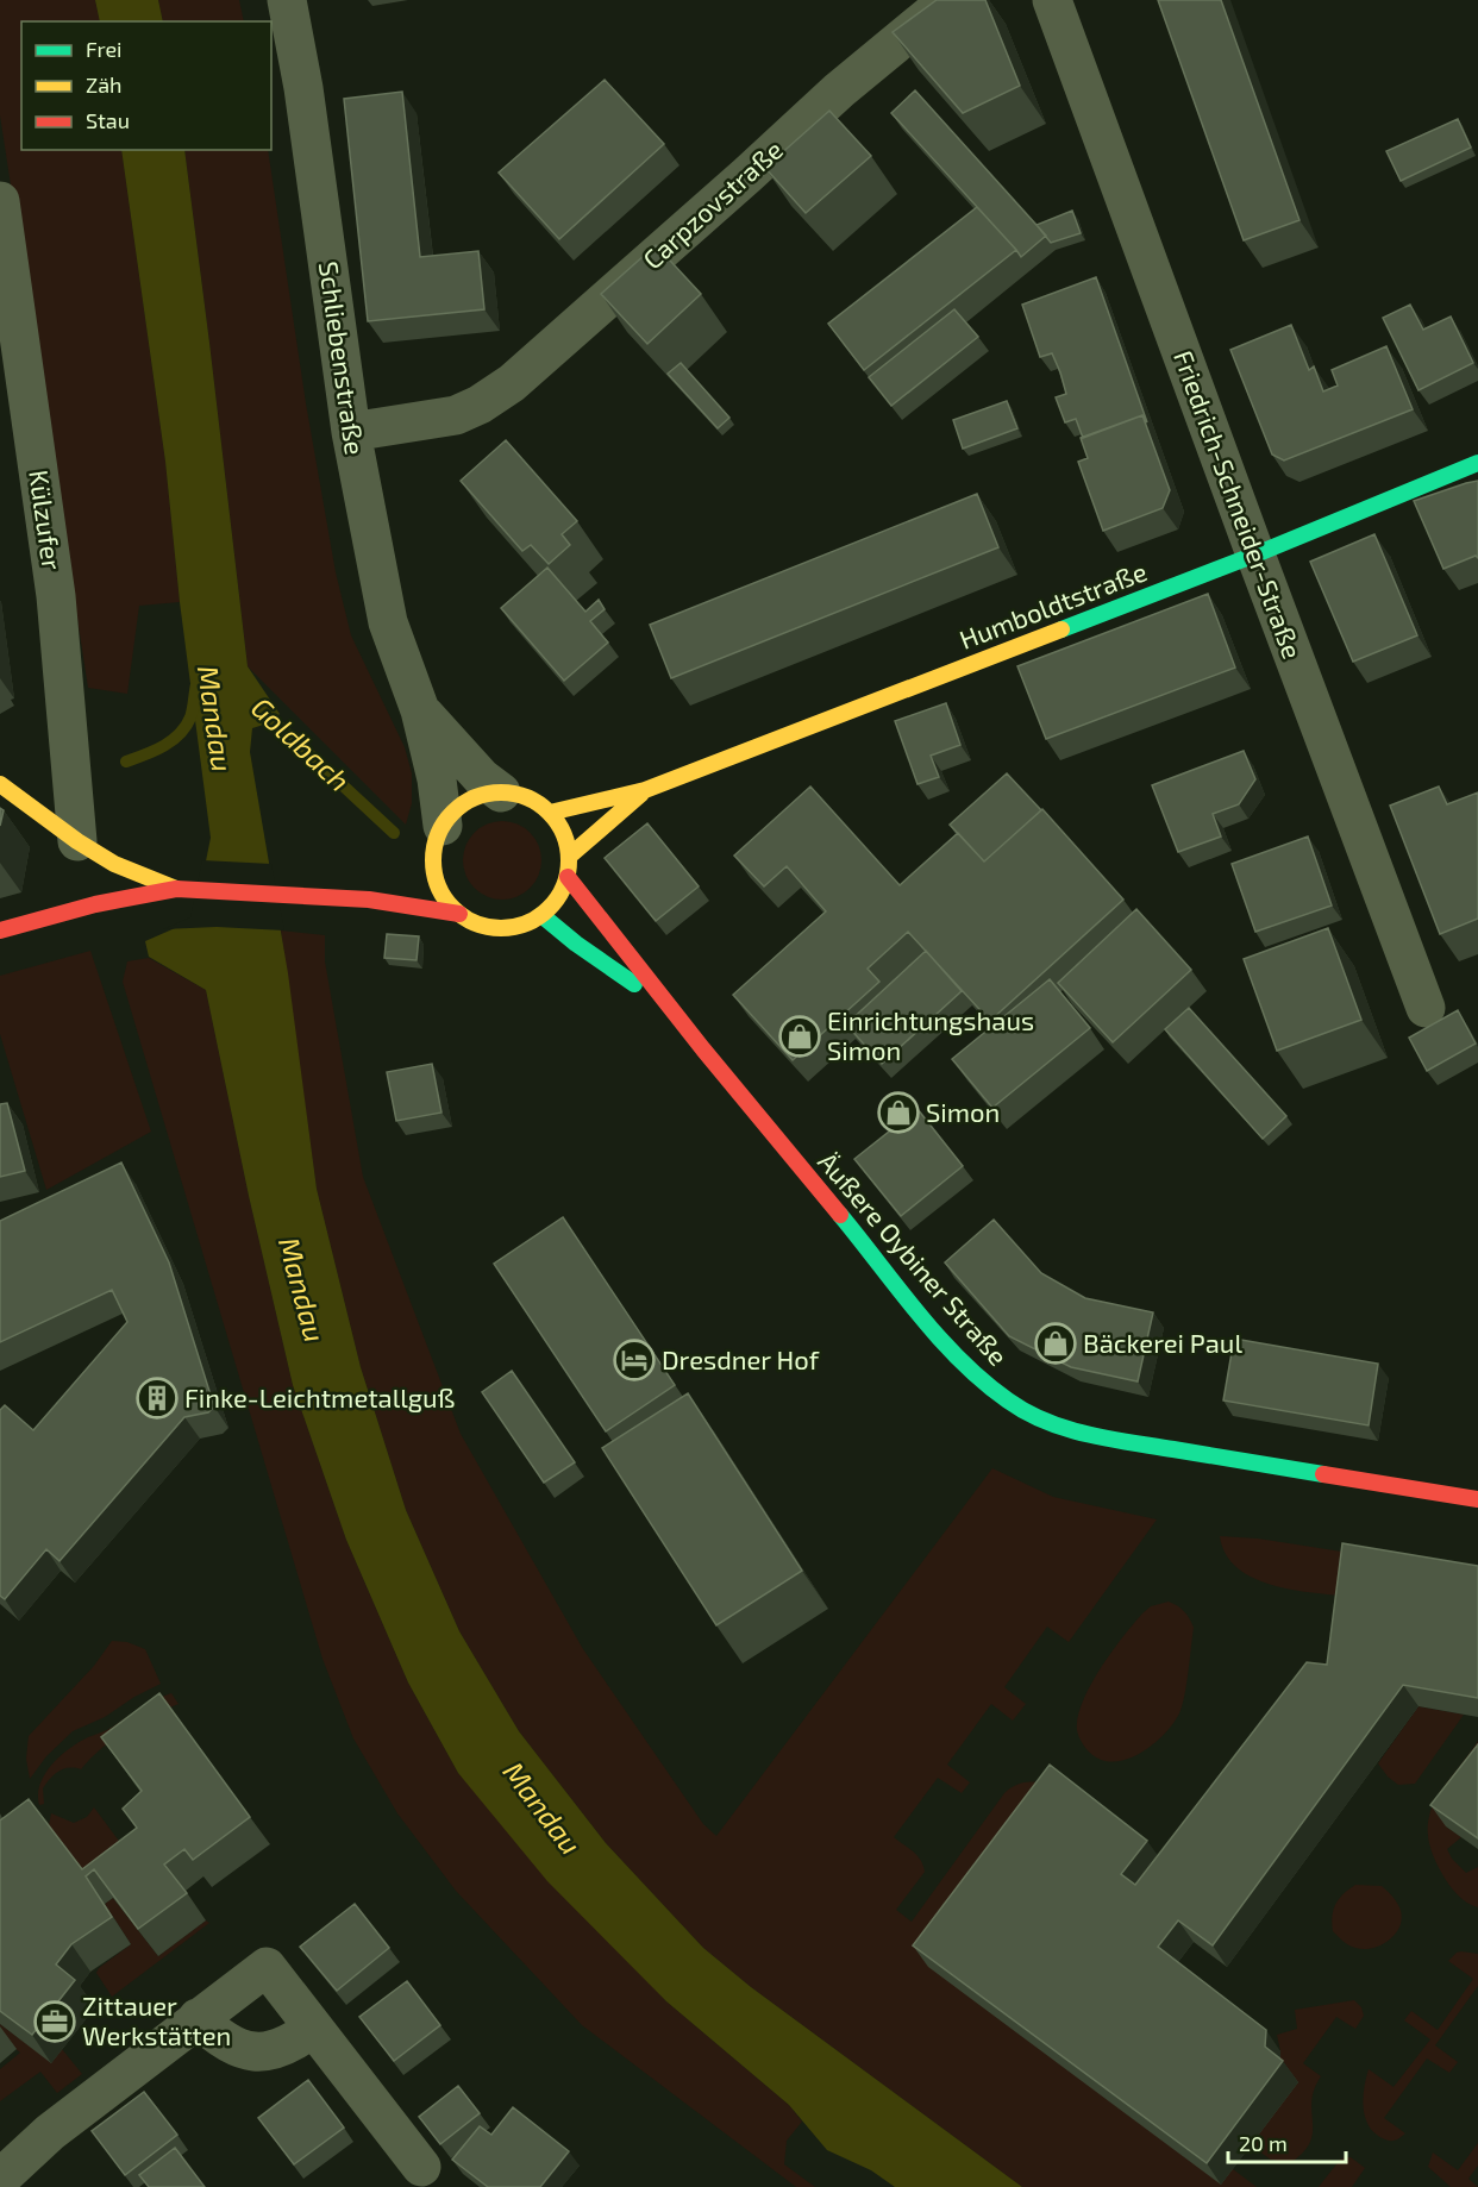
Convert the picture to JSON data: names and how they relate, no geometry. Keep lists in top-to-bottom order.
{
  "streets": {
    "main road": ["Humboldtstraße", "Äußere Oybiner Straße"],
    "street": [
      "Carpzovstraße",
      "Schliebenstraße",
      "Friedrich-Schneider-Straße",
      "Külzufer"
    ]
  },
  "crossings": [
    ["Carpzovstraße", "Schliebenstraße"],
    ["Schliebenstraße", "Humboldtstraße"],
    ["Schliebenstraße", "Äußere Oybiner Straße"],
    ["Friedrich-Schneider-Straße", "Humboldtstraße"],
    ["Humboldtstraße", "Äußere Oybiner Straße"]
  ],
  "water": ["Mandau", "Goldbach"],
  "places": {
    "shop": ["Einrichtungshaus Simon", "Simon", "Bäckerei Paul"],
    "hotel": ["Dresdner Hof"],
    "building": ["Finke-Leichtmetallguß"],
    "office": ["Zittauer Werkstätten"]
  },
  "legend": ["Frei", "Zäh", "Stau"],
  "scale_bar": "20 m"
}
